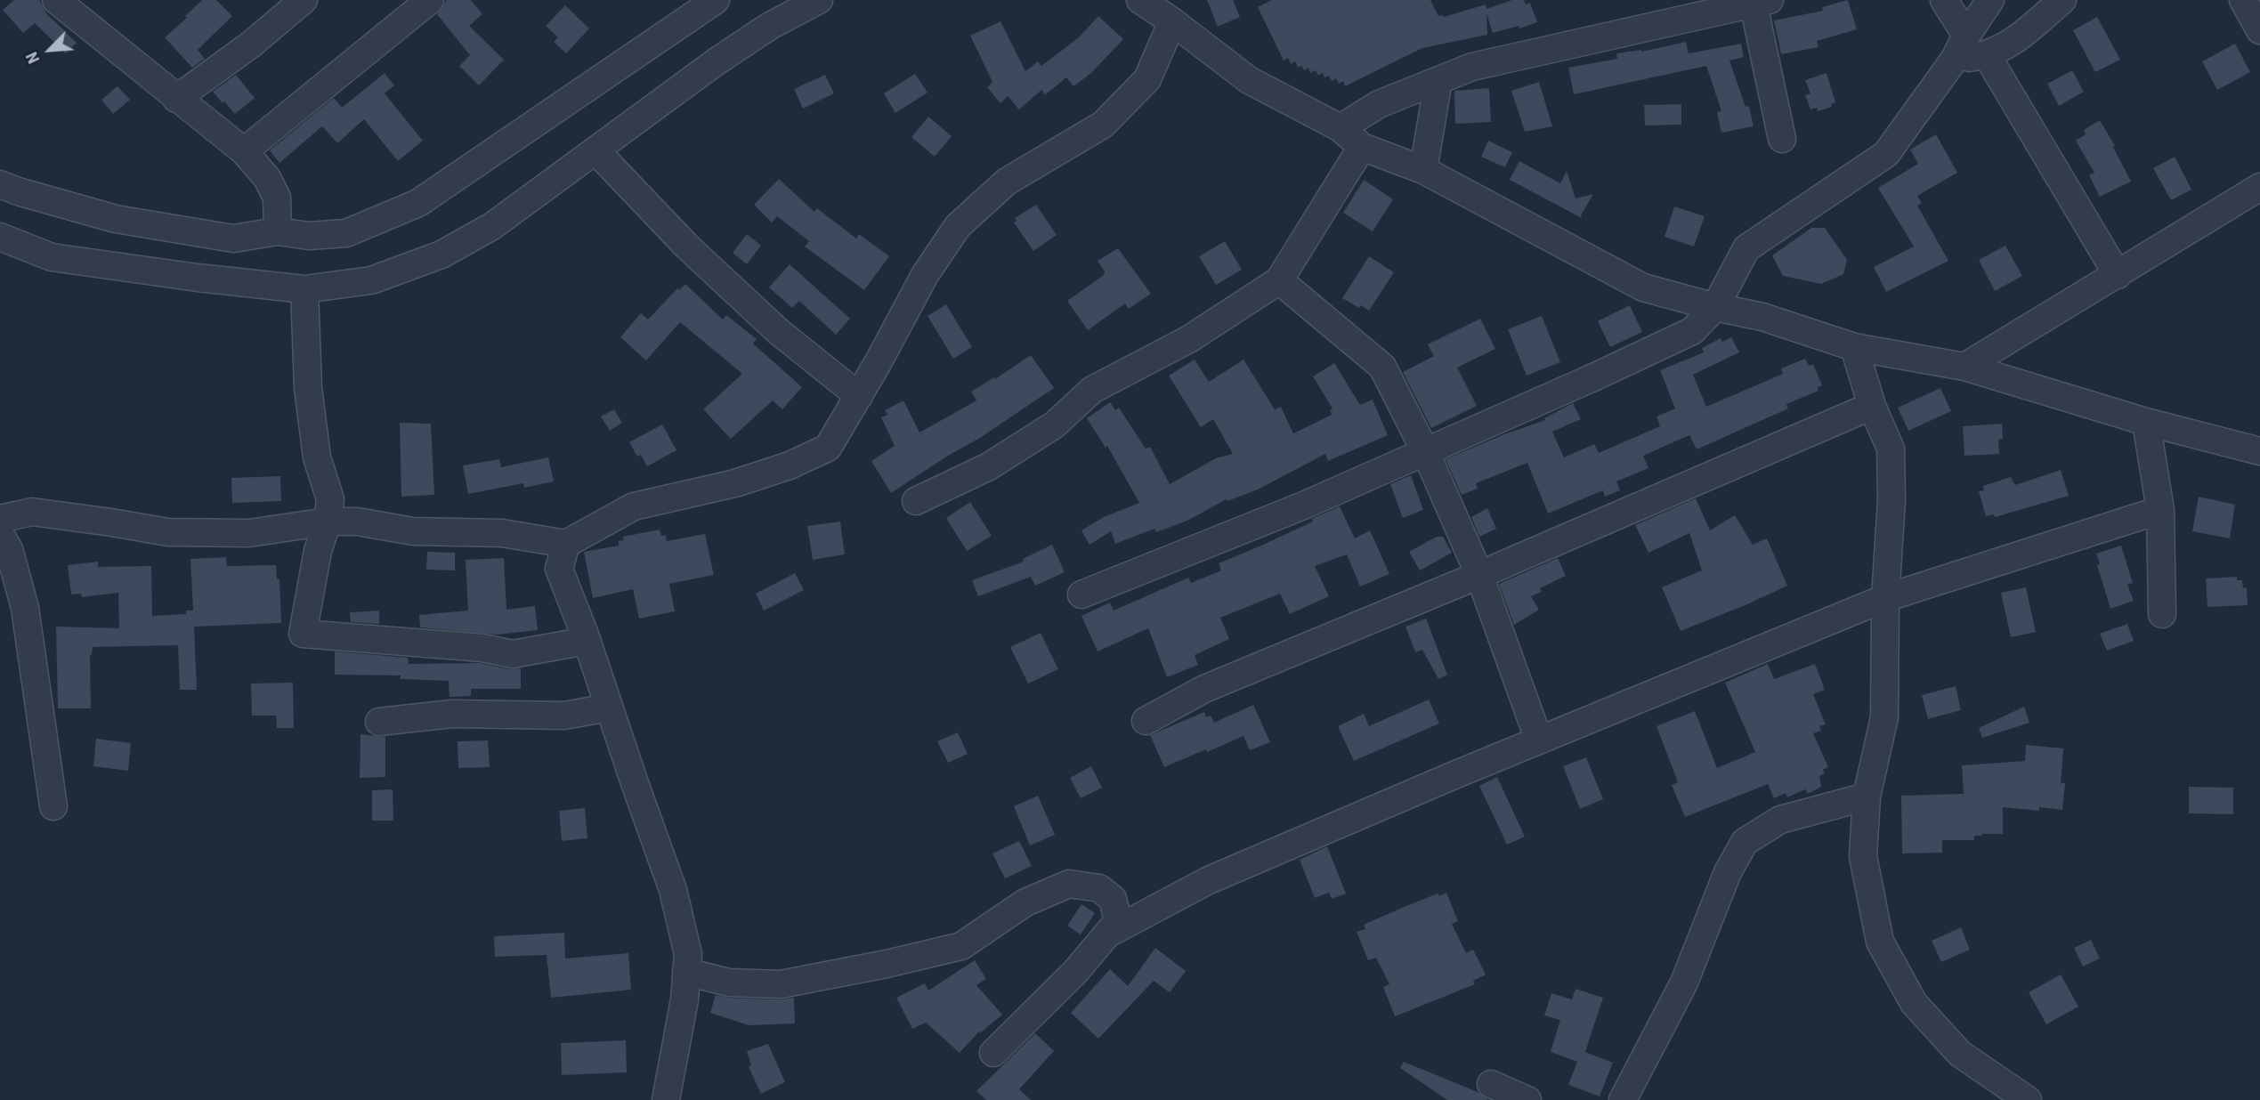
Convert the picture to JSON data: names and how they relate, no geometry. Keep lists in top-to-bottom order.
{
  "north": "bottom left"
}
